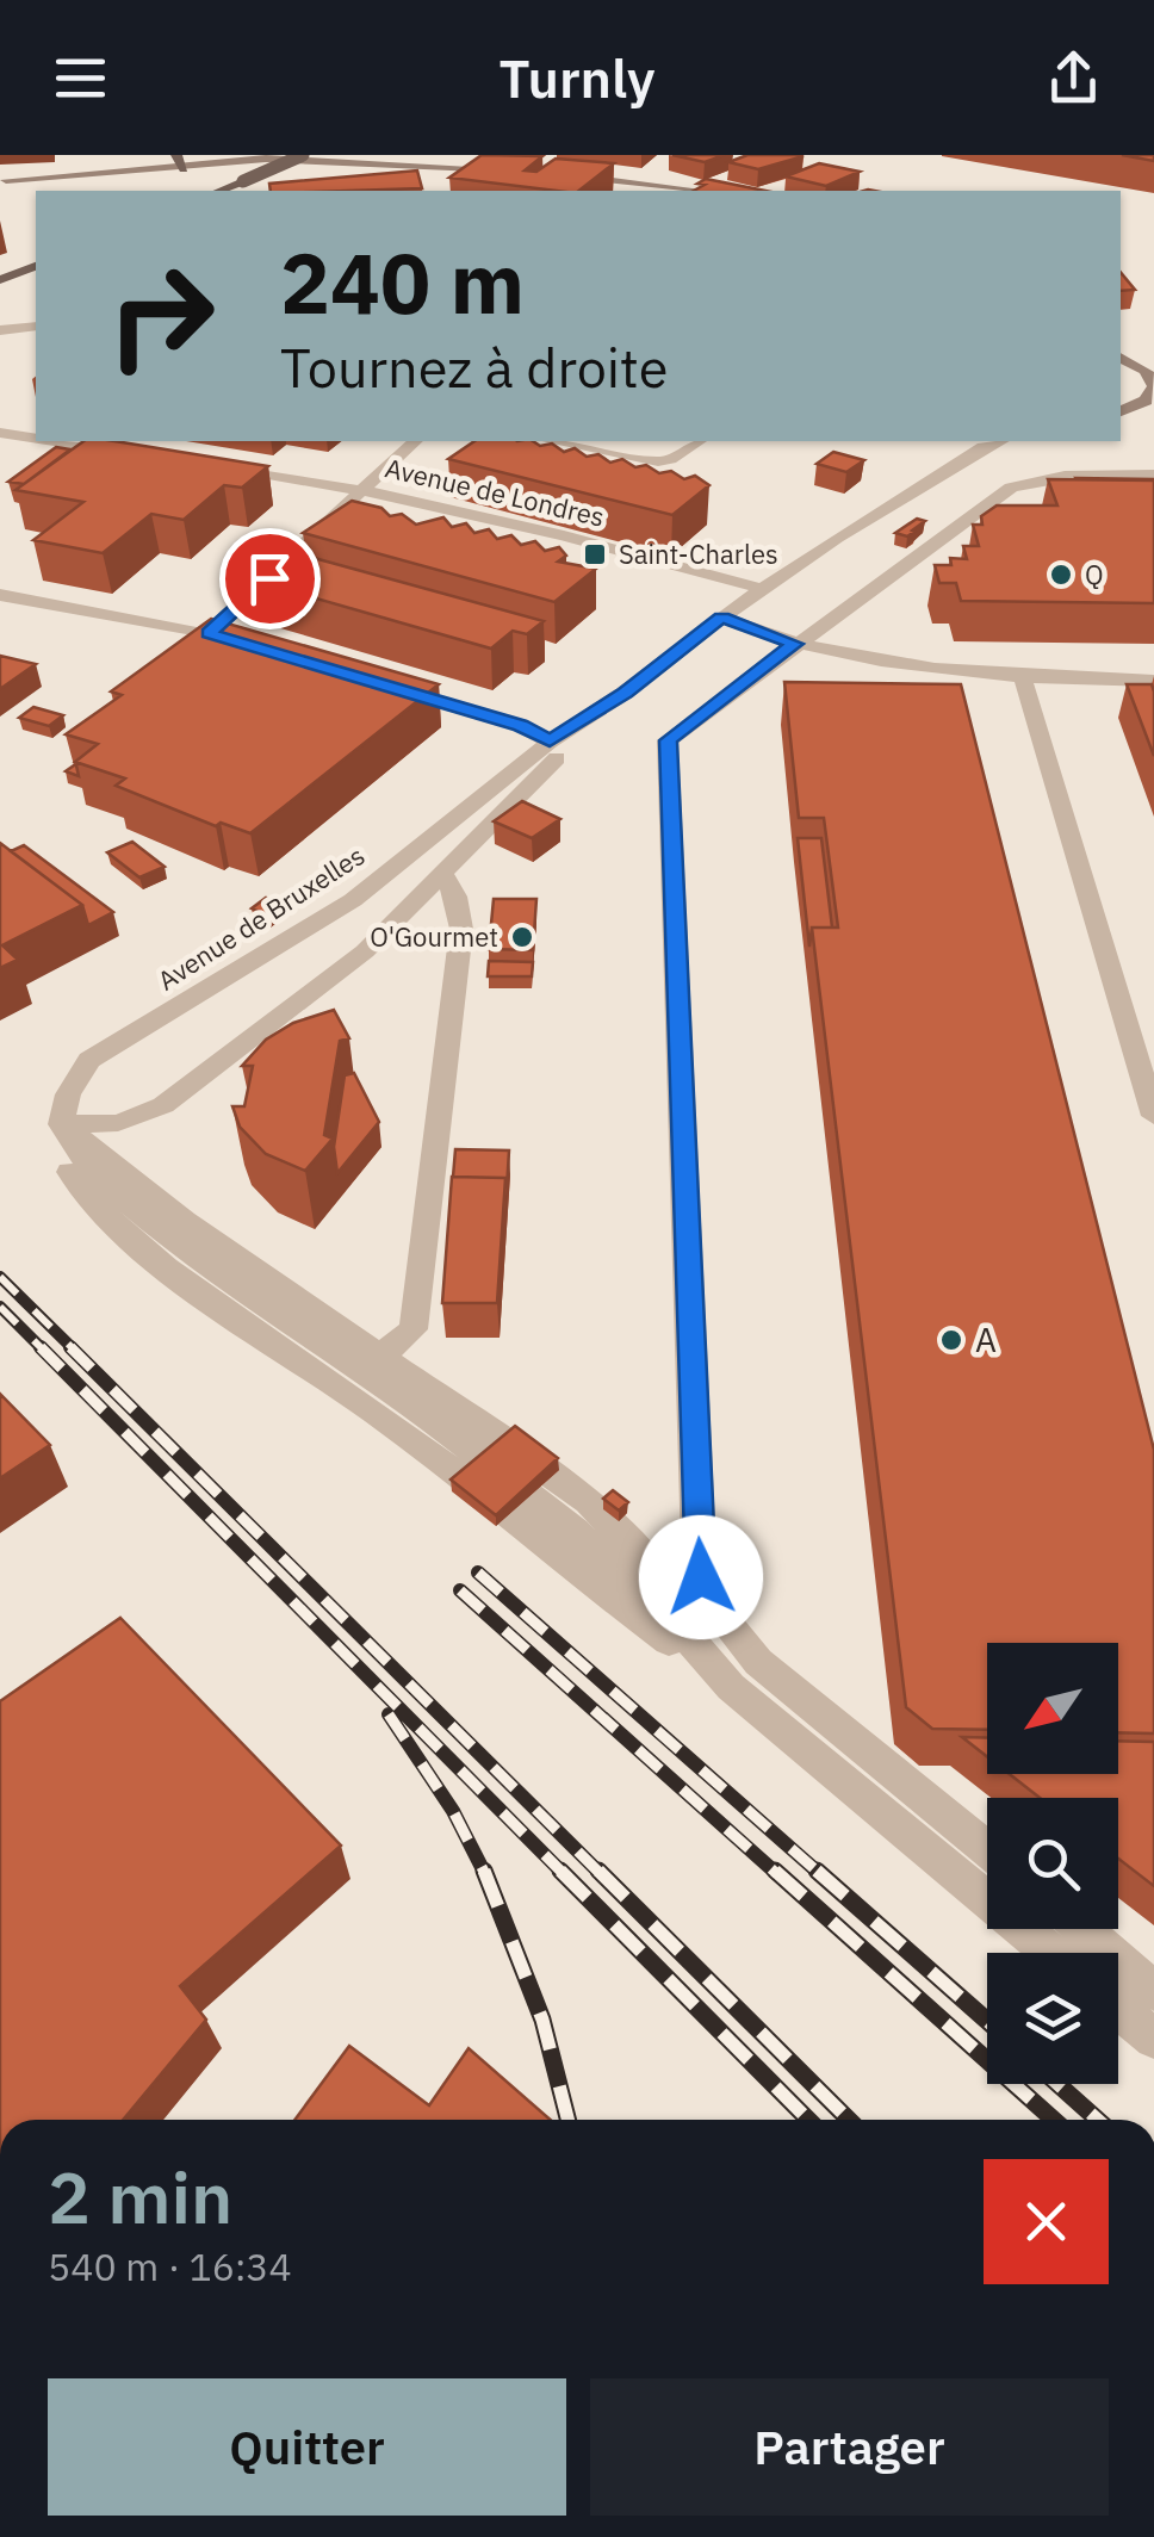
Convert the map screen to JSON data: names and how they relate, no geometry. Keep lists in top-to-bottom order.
{
  "streets": {
    "street": ["Avenue de Londres", "Avenue de Bruxelles"]
  },
  "crossings": [
    ["Avenue de Londres", "Avenue de Bruxelles"]
  ],
  "places": {
    "transit": ["Saint-Charles"],
    "other": ["Q", "O'Gourmet", "A"]
  },
  "north": "bottom left",
  "page": {
    "header": "Turnly",
    "turn": ["240 m", "Tournez à droite"],
    "heading": ["2 min", "540 m · 16:34"],
    "buttons": ["Quitter", "Partager"]
  }
}
